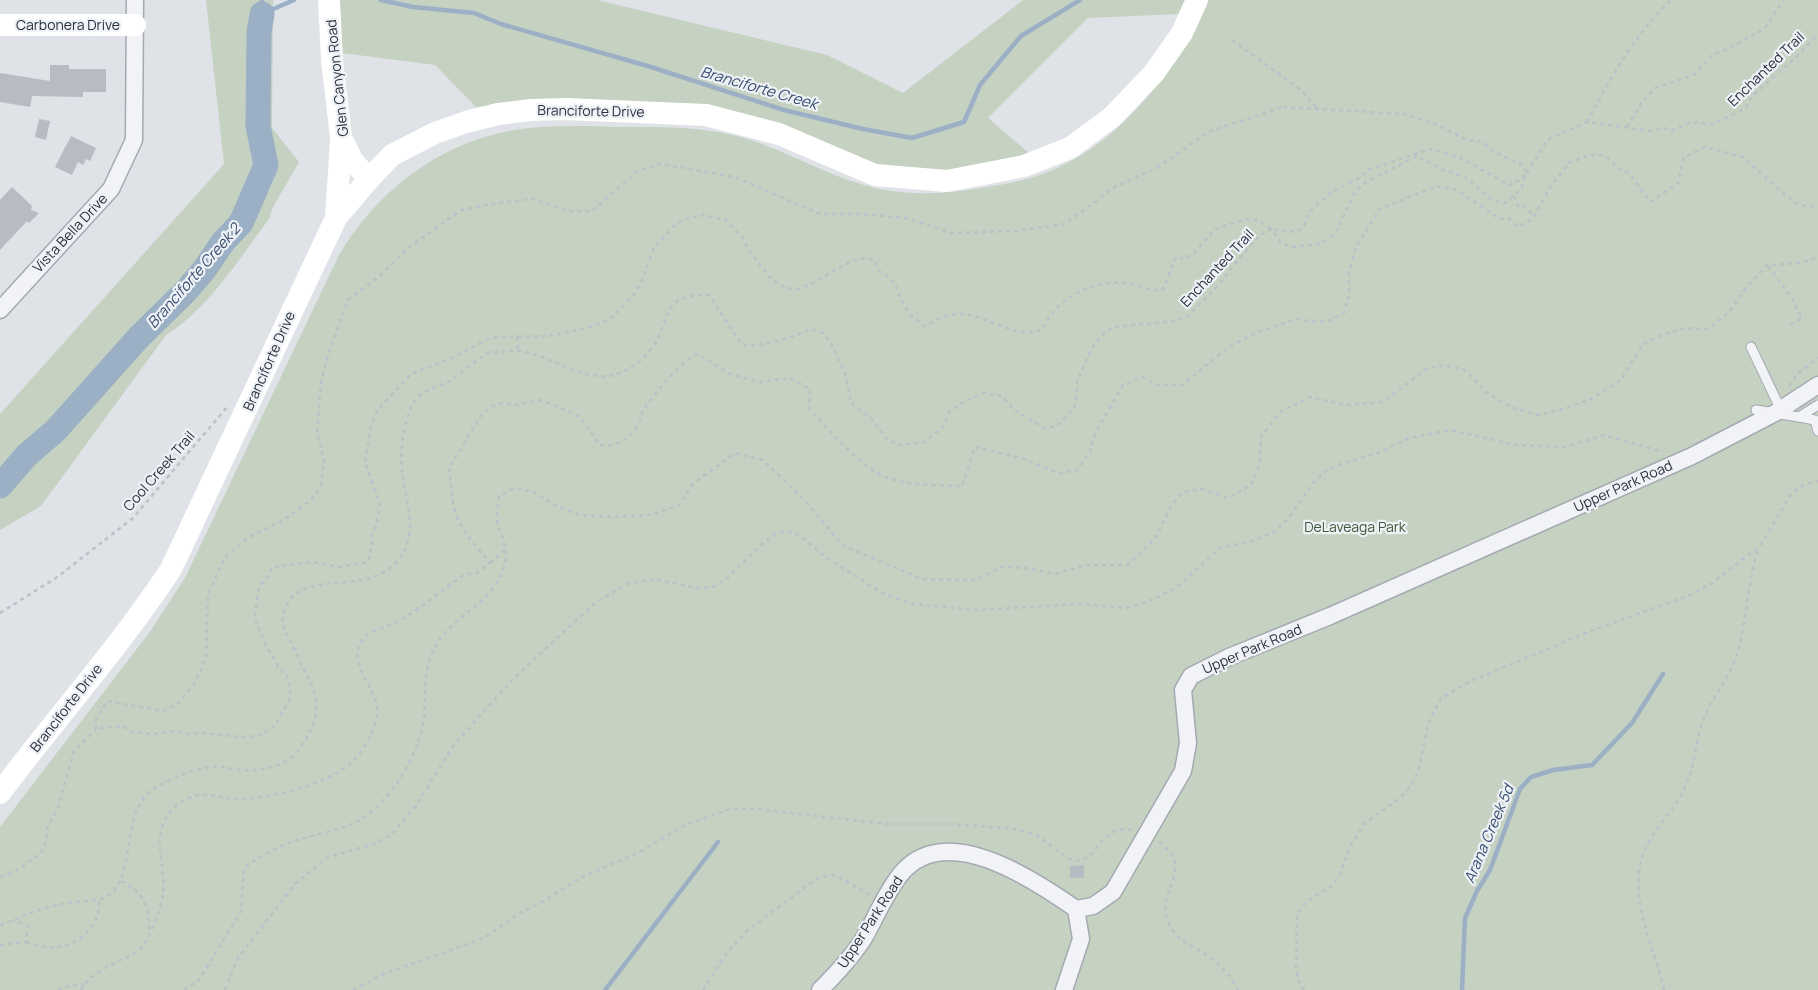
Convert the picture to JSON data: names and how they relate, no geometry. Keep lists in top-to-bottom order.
{
  "streets": {
    "street": [
      "Carbonera Drive",
      "Glen Canyon Road",
      "Branciforte Drive",
      "Vista Bella Drive",
      "Upper Park Road"
    ],
    "path": ["Enchanted Trail", "Cool Creek Trail"]
  },
  "crossings": [
    ["Carbonera Drive", "Vista Bella Drive"],
    ["Glen Canyon Road", "Branciforte Drive"]
  ],
  "water": ["Branciforte Creek", "Branciforte Creek 2", "Arana Creek 5d"],
  "parks": ["DeLaveaga Park"]
}
